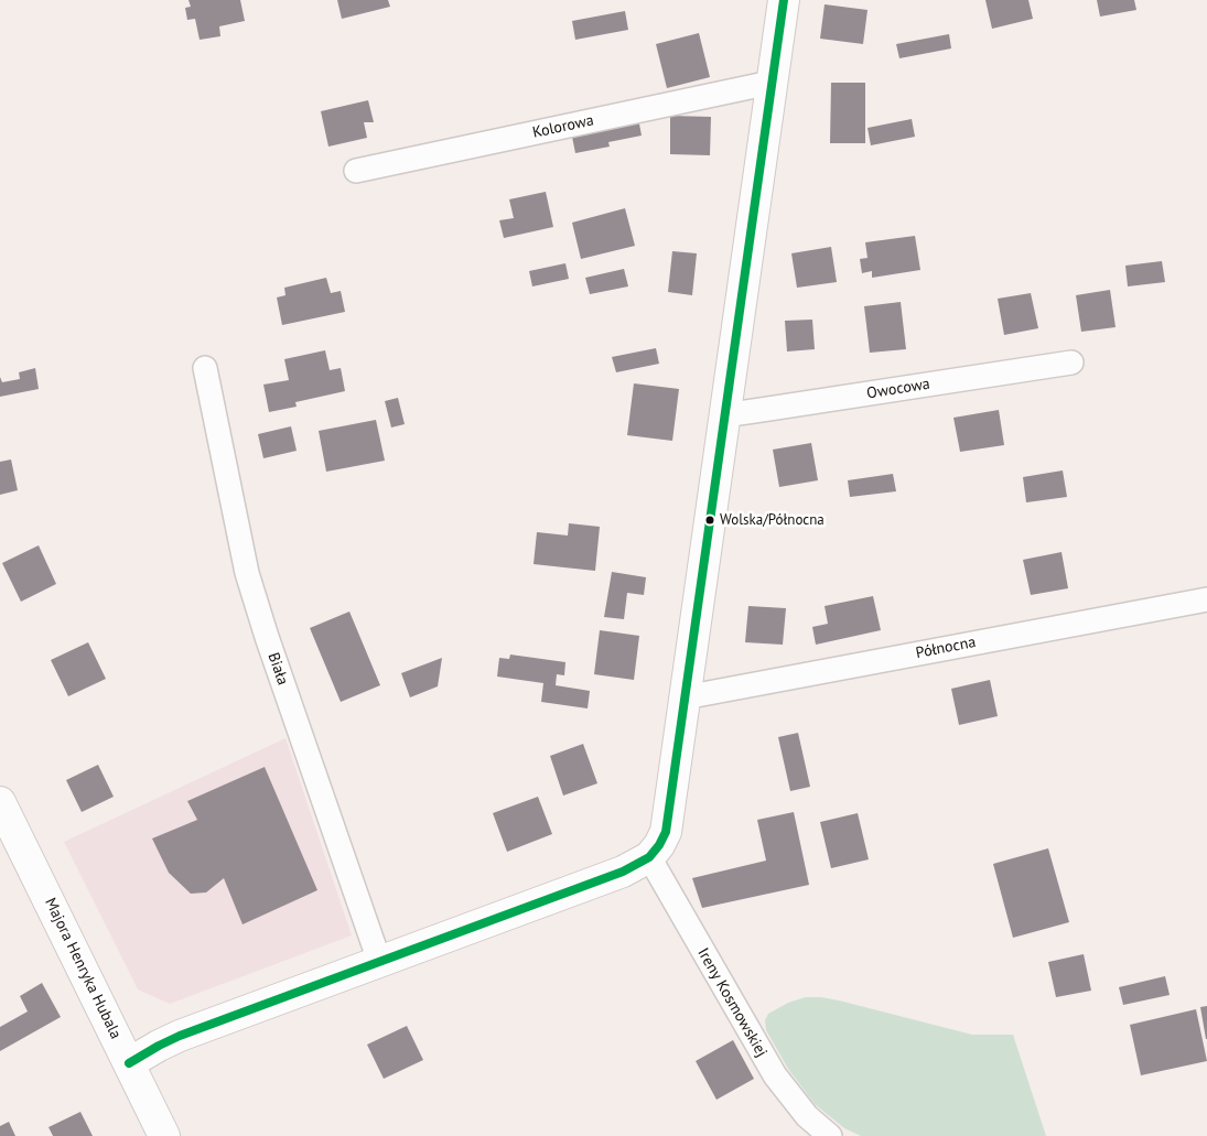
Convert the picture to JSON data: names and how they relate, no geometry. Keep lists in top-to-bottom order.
{
  "streets": {
    "street": [
      "Kolorowa",
      "Owocowa",
      "Północna",
      "Biała",
      "Majora Henryka Hubala",
      "Ireny Kosmowskiej"
    ]
  },
  "places": ["Wolska/Północna"]
}
